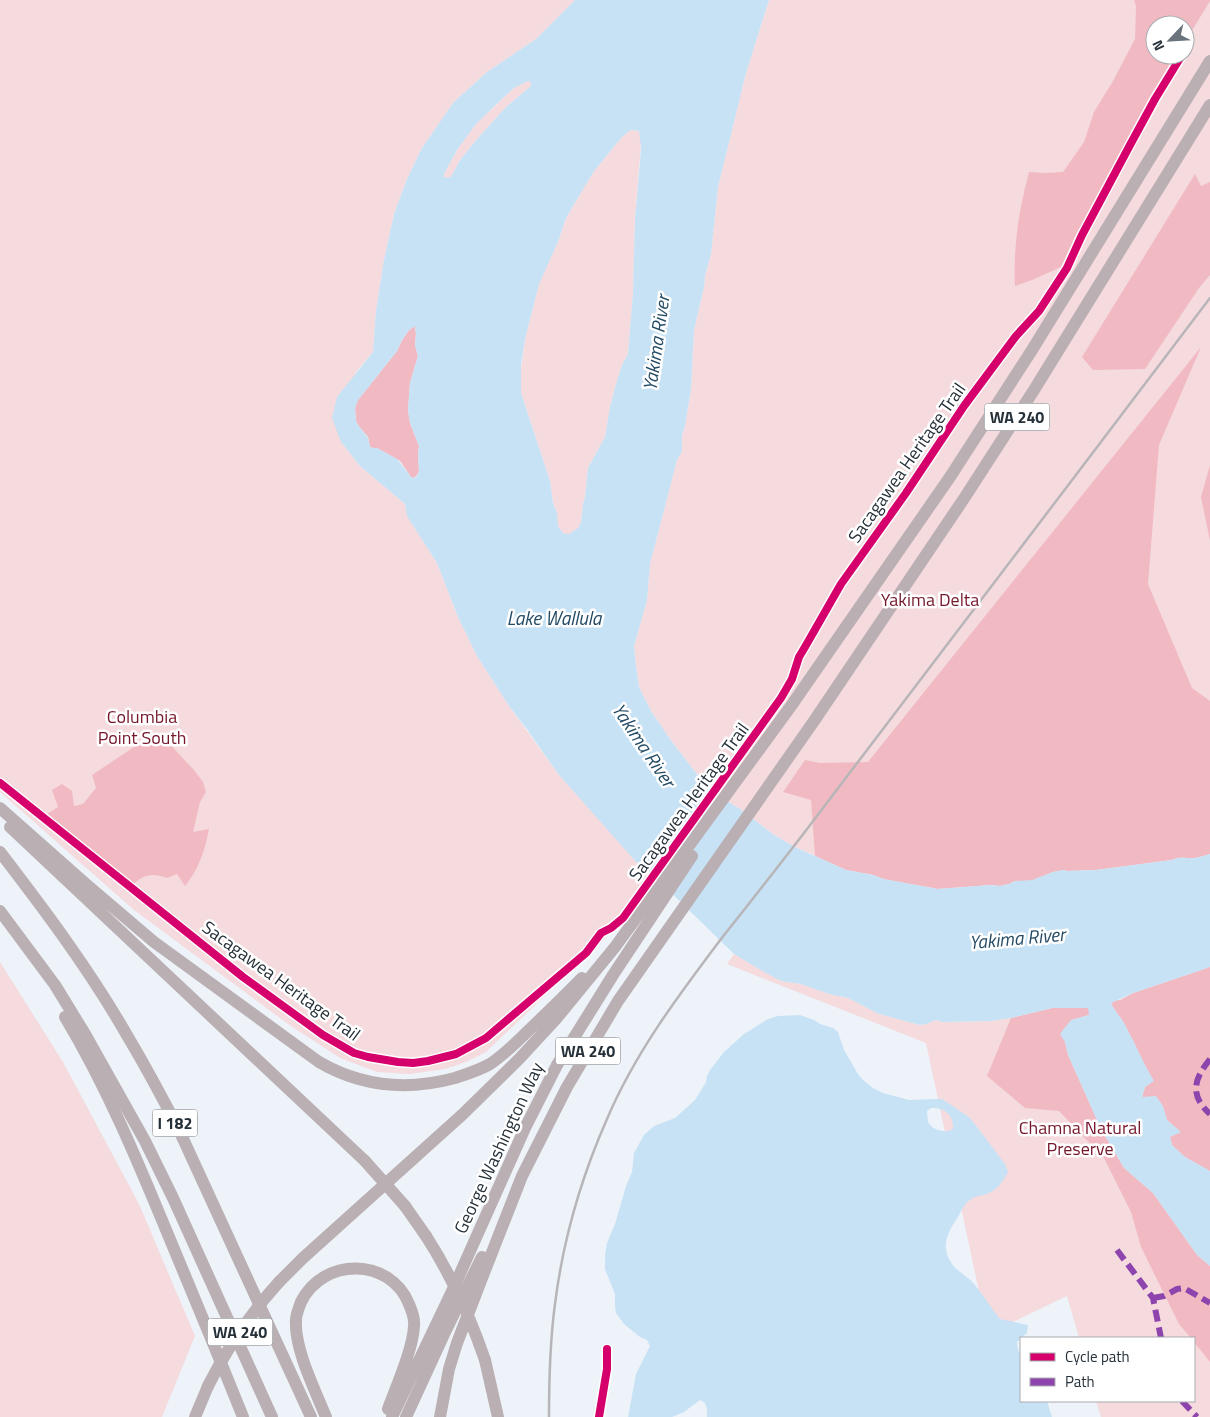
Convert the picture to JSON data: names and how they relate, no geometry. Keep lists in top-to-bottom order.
{
  "streets": {
    "highway": ["WA 240", "I 182", "George Washington Way"],
    "cycle path": ["Sacagawea Heritage Trail"]
  },
  "crossings": [
    ["WA 240", "George Washington Way"]
  ],
  "water": ["Yakima River", "Lake Wallula"],
  "parks": ["Yakima Delta", "Columbia Point South", "Chamna Natural Preserve"],
  "legend": ["Cycle path", "Path"],
  "north": "bottom left"
}
